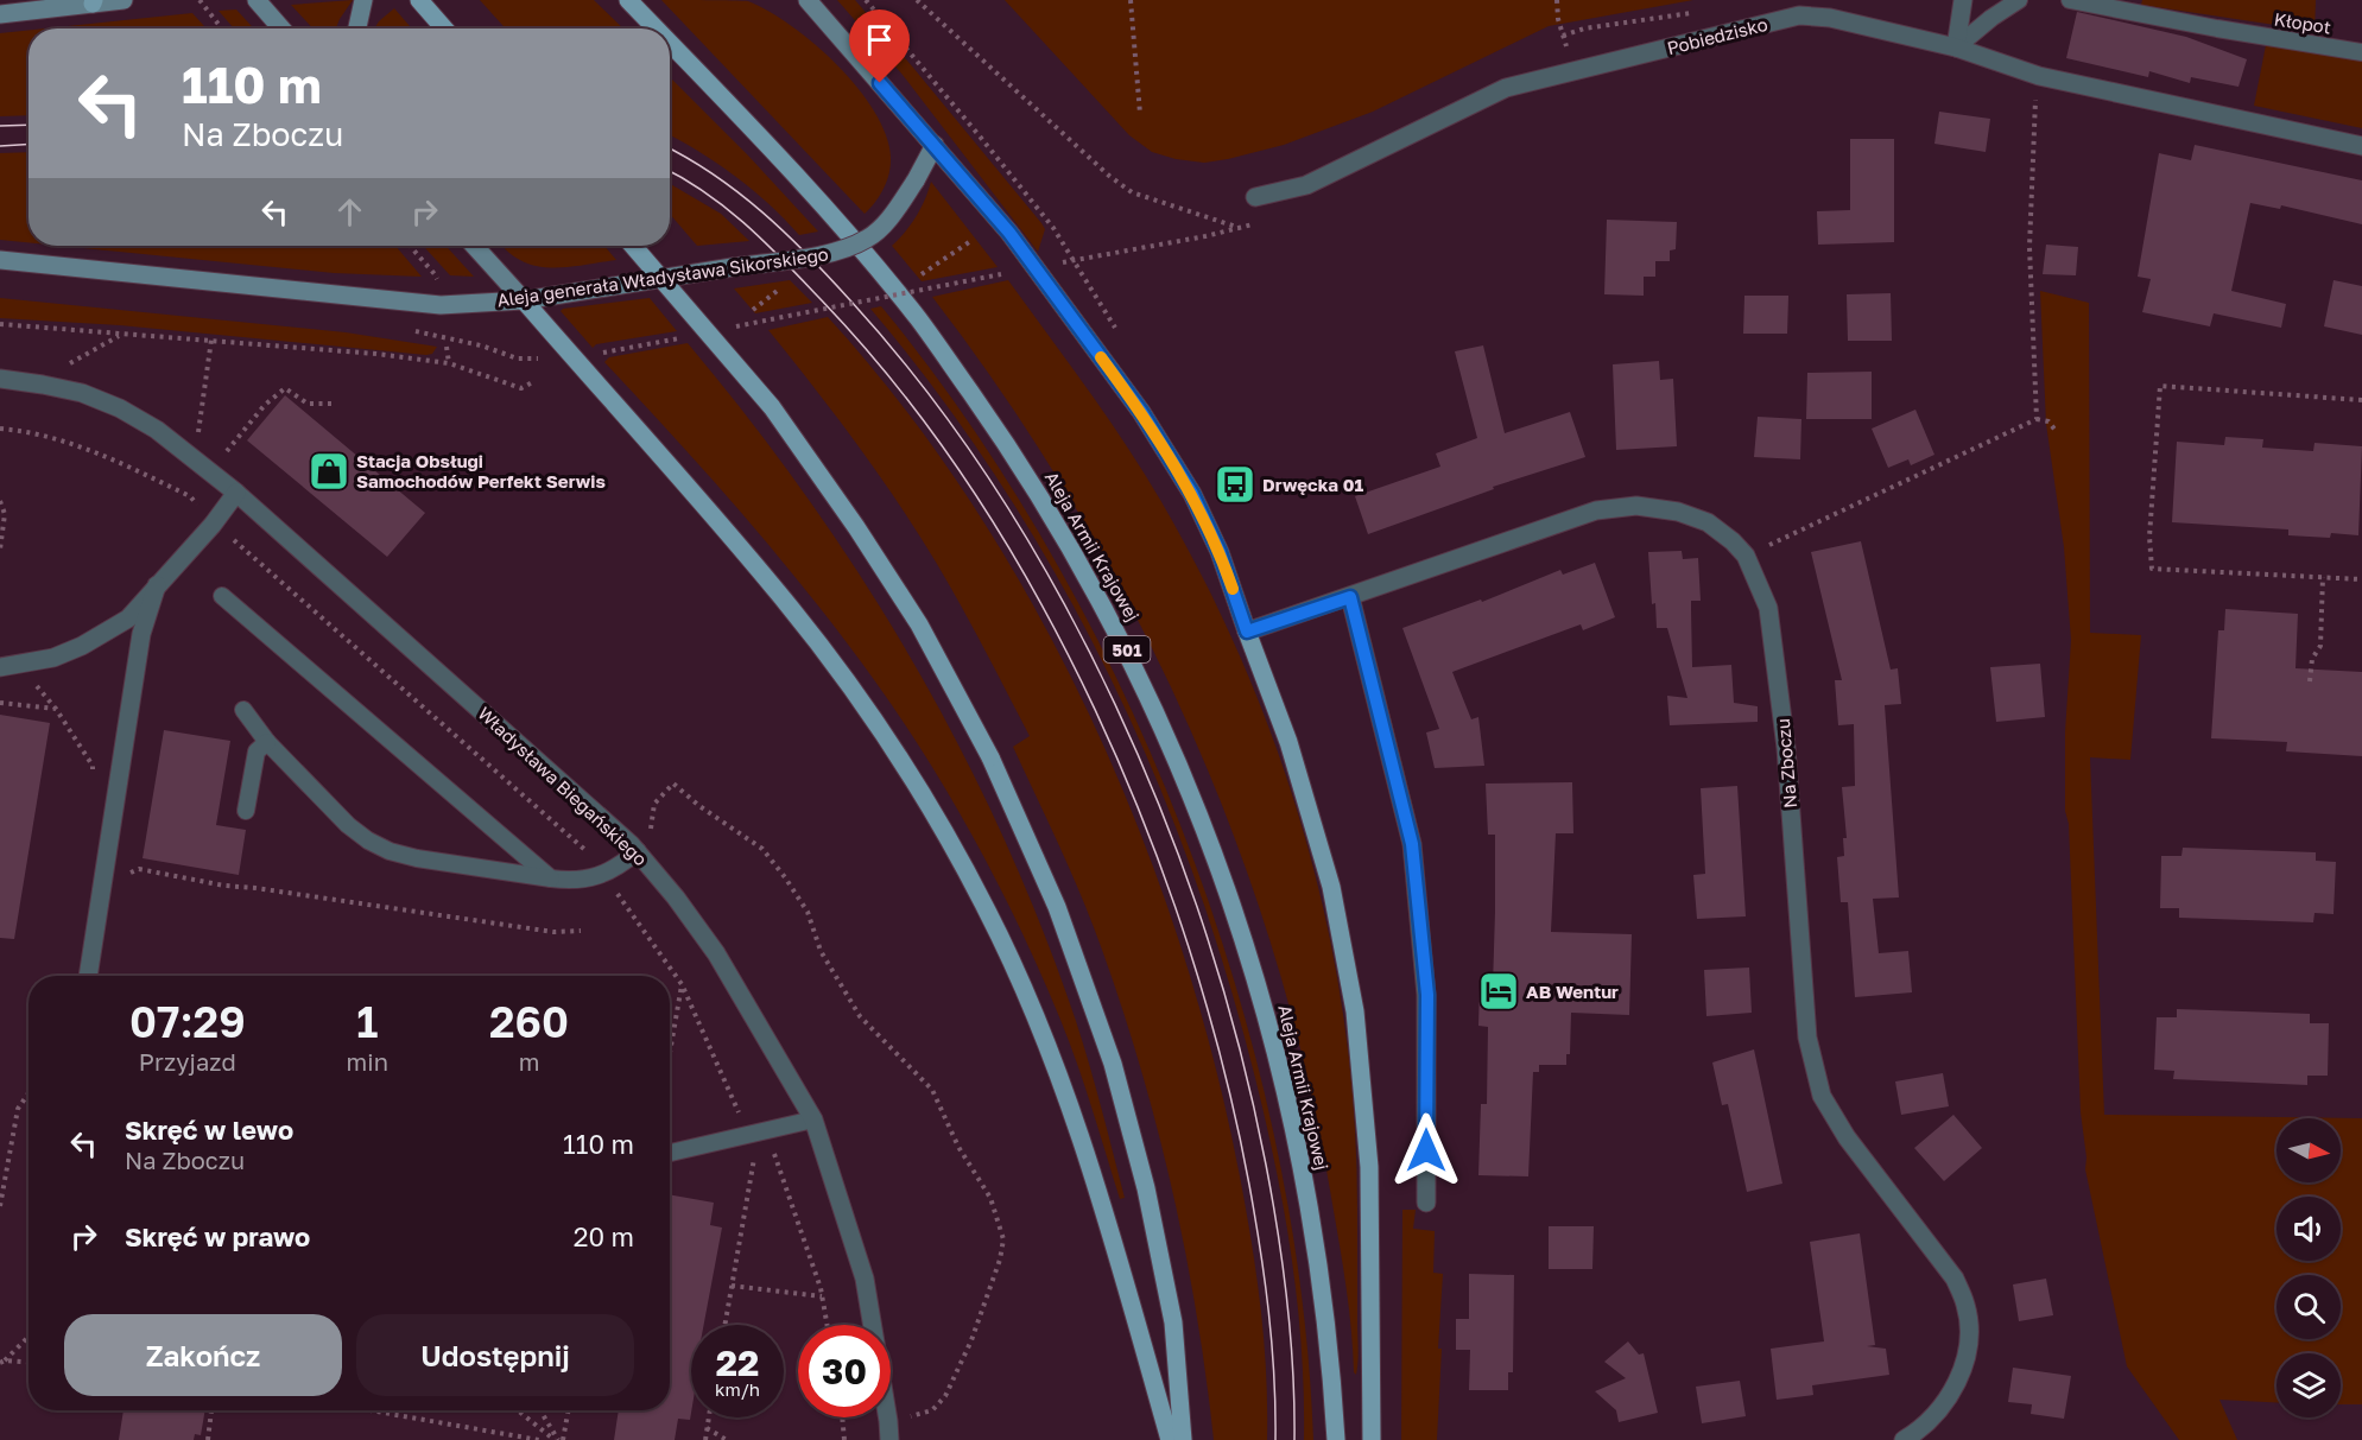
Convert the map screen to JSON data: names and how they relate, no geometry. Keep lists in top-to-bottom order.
{
  "streets": {
    "main road": ["Aleja Armii Krajowej", "501"],
    "street": [
      "Pobiedzisko",
      "Aleja generała Władysława Sikorskiego",
      "Na Zboczu",
      "Władysława Biegańskiego"
    ],
    "lane": ["Kłopot"]
  },
  "places": {
    "shop": ["Stacja Obsługi Samochodów Perfekt Serwis"],
    "bus stop": ["Drwęcka 01"],
    "hotel": ["AB Wentur"]
  },
  "north": "right",
  "page": {
    "turn": ["110 m", "Na Zboczu"],
    "eta": [
      "07:29",
      "Przyjazd",
      "1",
      "min",
      "260",
      "m"
    ],
    "list": [
      {
        "name": "Skręć w lewo",
        "note": "Na Zboczu",
        "value": "110 m"
      },
      {
        "name": "Skręć w prawo",
        "value": "20 m"
      }
    ],
    "buttons": ["Zakończ", "Udostępnij"],
    "speed": "22 km/h",
    "limit": "30"
  }
}
